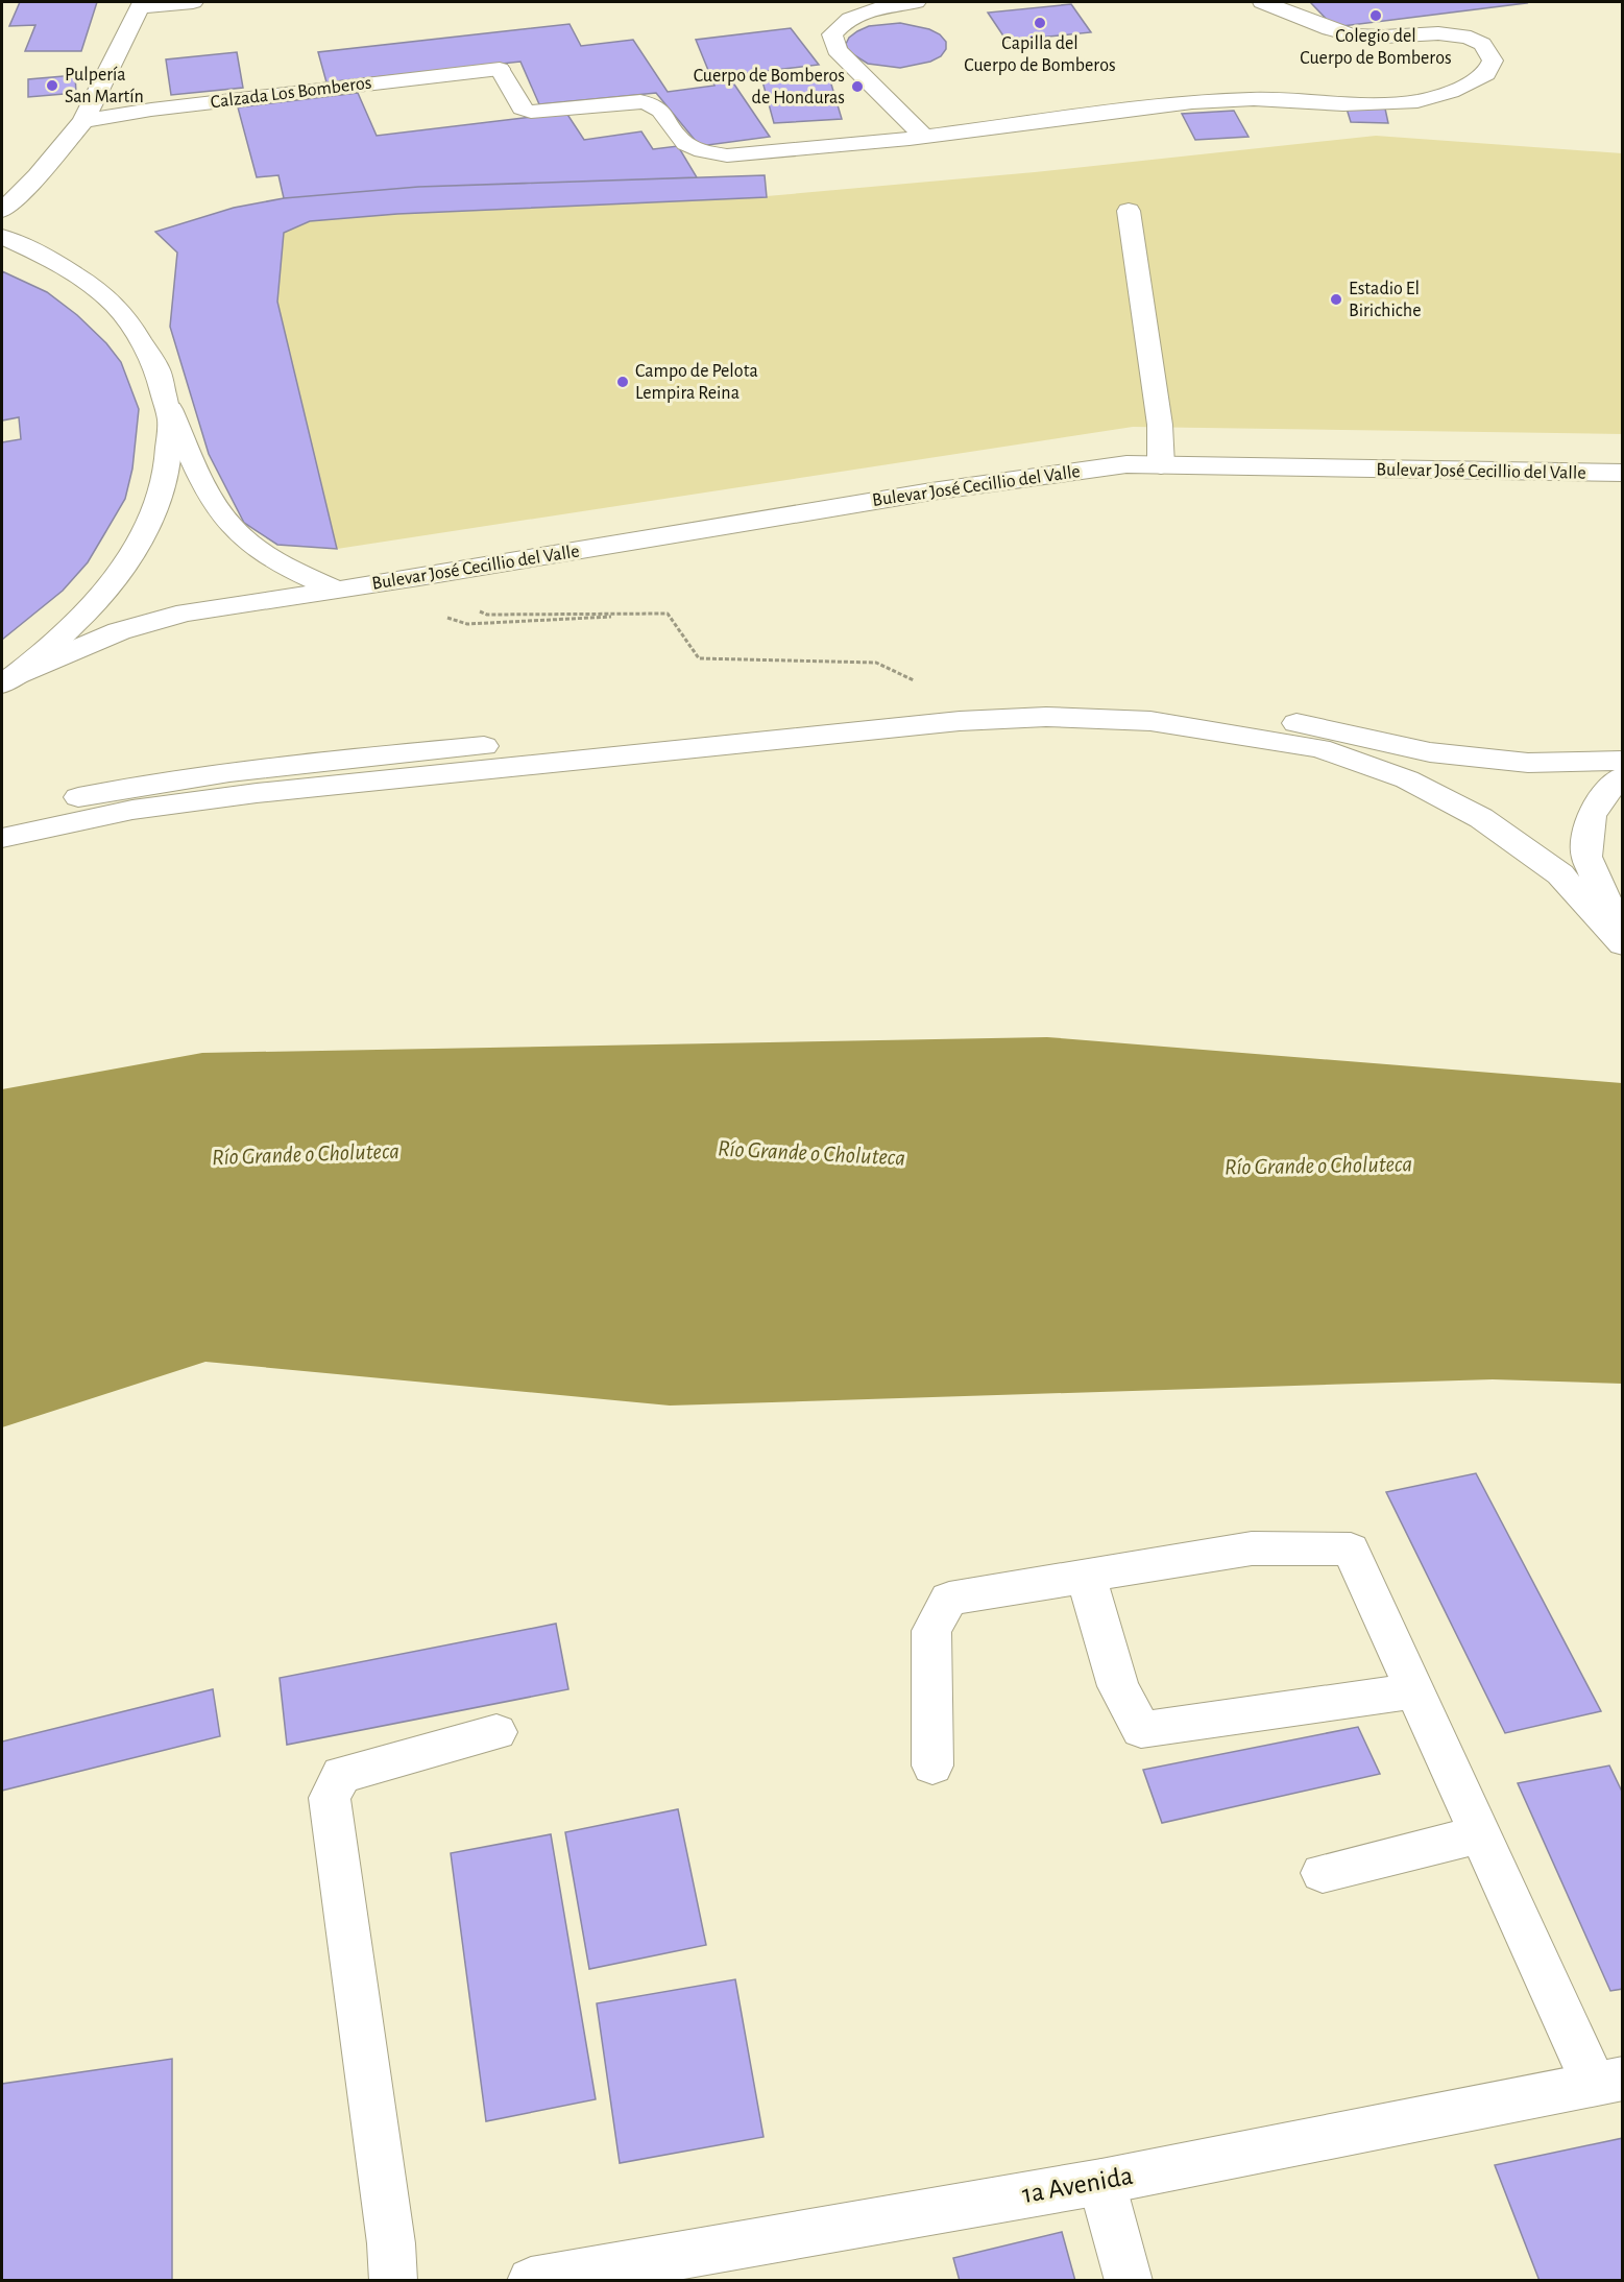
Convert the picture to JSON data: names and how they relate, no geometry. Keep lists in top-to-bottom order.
{
  "streets": {
    "main road": ["Calzada Los Bomberos", "Bulevar José Cecillio del Valle", "1a Avenida"]
  },
  "water": ["Río Grande o Choluteca"],
  "places": [
    "Colegio del Cuerpo de Bomberos",
    "Capilla del Cuerpo de Bomberos",
    "Pulpería San Martín",
    "Cuerpo de Bomberos de Honduras",
    "Estadio El Birichiche",
    "Campo de Pelota Lempira Reina"
  ]
}
